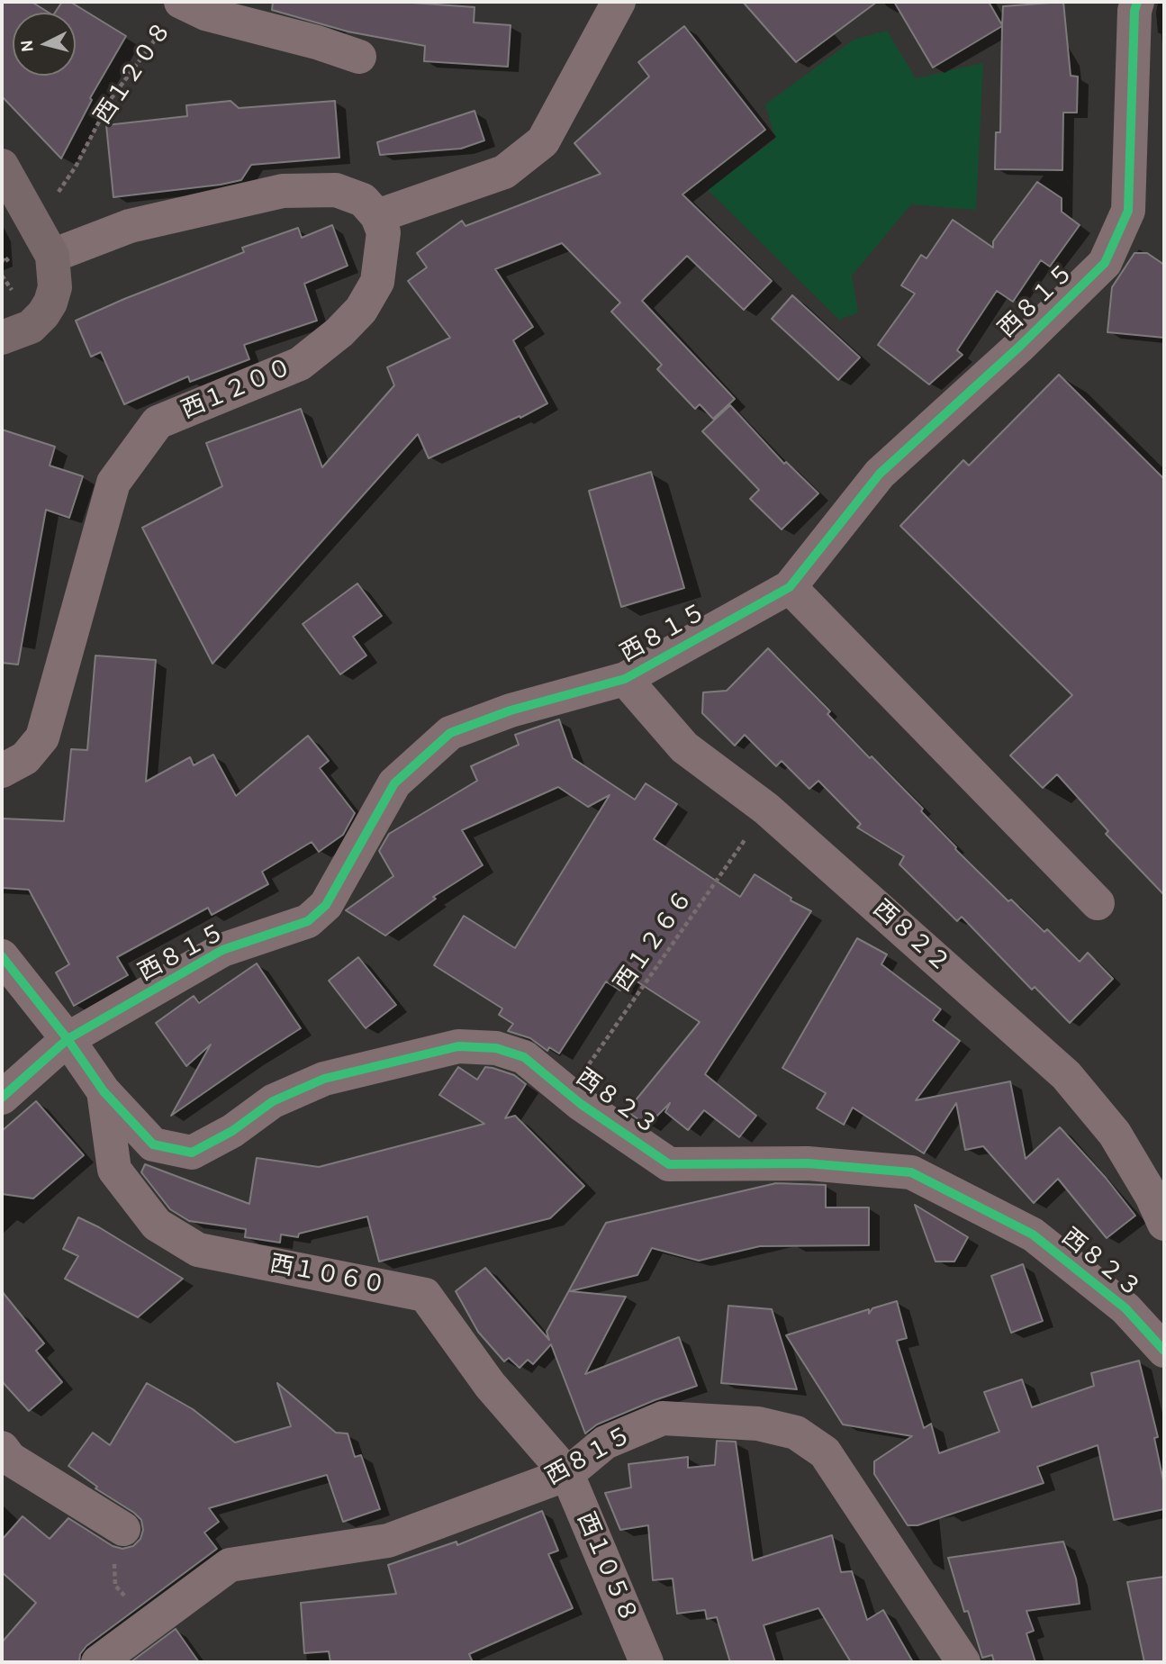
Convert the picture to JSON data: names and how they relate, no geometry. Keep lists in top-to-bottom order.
{
  "streets": {
    "street": [
      "西８１５",
      "西１２００",
      "西８２２",
      "西８２３",
      "西１０６０",
      "西１０５８"
    ],
    "path": ["西１２０８", "西１２６６"]
  },
  "crossings": [
    ["西８１５", "西８２２"],
    ["西８１５", "西８２３"],
    ["西８１５", "西１０６０"],
    ["西８１５", "西１０５８"],
    ["西８２２", "西１２６６"],
    ["西１２６６", "西８２３"],
    ["西８２３", "西１０６０"],
    ["西１０６０", "西１０５８"]
  ],
  "north": "left"
}
